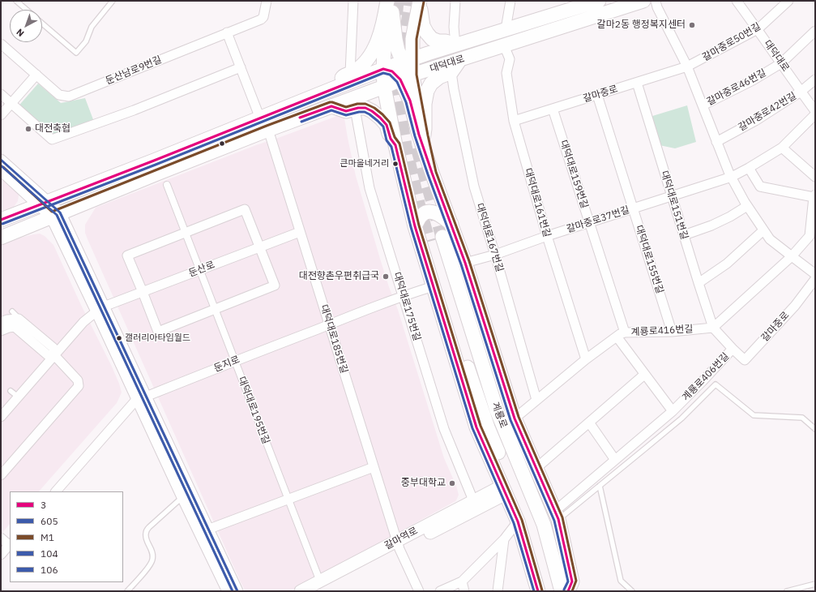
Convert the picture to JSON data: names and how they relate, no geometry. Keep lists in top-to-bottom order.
{
  "streets": {
    "main road": ["대덕대로", "계룡로", "갈마역로"],
    "street": [
      "갈마중로50번길",
      "둔산남로9번길",
      "갈마중로46번길",
      "갈마중로",
      "갈마중로42번길",
      "대덕대로159번길",
      "대덕대로161번길",
      "대덕대로151번길",
      "갈마중로37번길",
      "대덕대로167번길",
      "대덕대로155번길",
      "둔산로",
      "대덕대로175번길",
      "계룡로416번길",
      "대덕대로185번길",
      "둔지로",
      "계룡로406번길",
      "대덕대로195번길"
    ]
  },
  "crossings": [
    ["갈마중로50번길", "대덕대로"],
    ["갈마중로50번길", "갈마중로"],
    ["대덕대로", "갈마중로46번길"],
    ["대덕대로", "갈마중로42번길"],
    ["대덕대로", "대덕대로161번길"],
    ["대덕대로", "대덕대로185번길"],
    ["갈마중로46번길", "갈마중로"],
    ["갈마중로", "갈마중로42번길"],
    ["갈마중로", "대덕대로159번길"],
    ["갈마중로", "대덕대로161번길"],
    ["갈마중로", "대덕대로151번길"],
    ["갈마중로", "갈마중로37번길"],
    ["갈마중로", "대덕대로155번길"],
    ["갈마중로", "계룡로406번길"],
    ["대덕대로159번길", "갈마중로37번길"],
    ["대덕대로159번길", "계룡로416번길"],
    ["대덕대로161번길", "갈마중로37번길"],
    ["대덕대로161번길", "계룡로416번길"],
    ["대덕대로151번길", "갈마중로37번길"],
    ["대덕대로151번길", "계룡로416번길"],
    ["대덕대로151번길", "계룡로406번길"],
    ["갈마중로37번길", "대덕대로167번길"],
    ["갈마중로37번길", "대덕대로155번길"],
    ["대덕대로167번길", "계룡로416번길"],
    ["대덕대로155번길", "계룡로416번길"],
    ["둔산로", "대덕대로185번길"],
    ["둔산로", "대덕대로195번길"],
    ["대덕대로175번길", "둔지로"],
    ["대덕대로175번길", "갈마역로"],
    ["계룡로416번길", "계룡로406번길"],
    ["대덕대로185번길", "둔지로"],
    ["대덕대로185번길", "갈마역로"],
    ["둔지로", "대덕대로195번길"],
    ["대덕대로195번길", "갈마역로"]
  ],
  "places": [
    "갈마2동 행정복지센터",
    "대전축협",
    "큰마을네거리",
    "대전향촌우편취급국",
    "갤러리아타임월드",
    "중부대학교"
  ],
  "lines": [
    "transit line M1",
    "transit line 3",
    "transit line 605",
    "transit line 104",
    "transit line 106"
  ],
  "legend": [
    "3",
    "605",
    "M1",
    "104",
    "106"
  ],
  "north": "bottom left"
}
